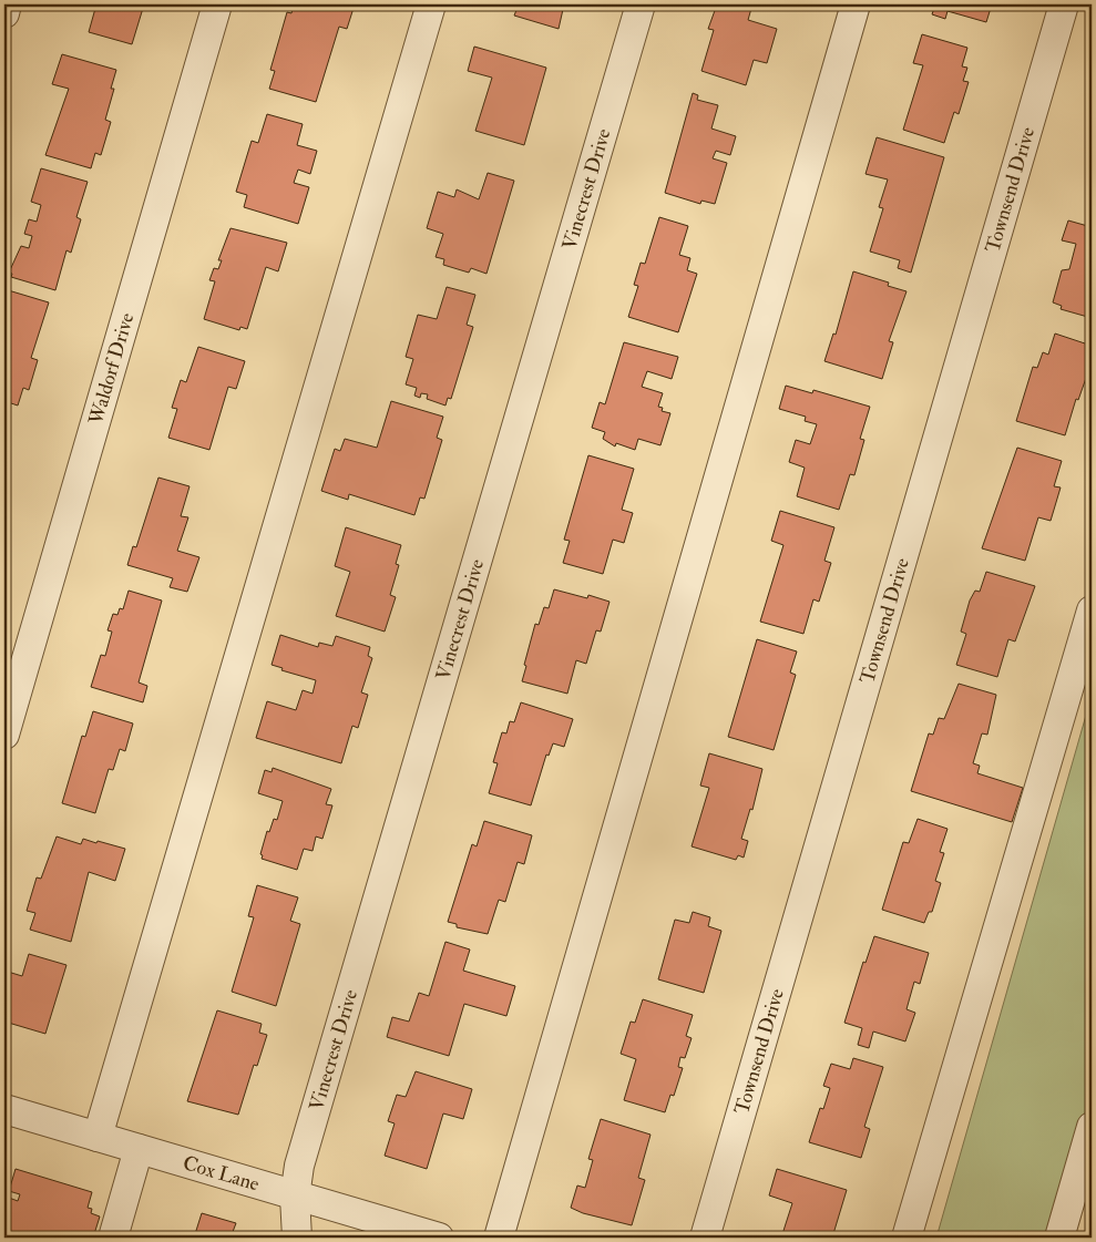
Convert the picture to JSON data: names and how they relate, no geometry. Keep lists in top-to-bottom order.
{
  "streets": {
    "street": [
      "Vinecrest Drive",
      "Townsend Drive",
      "Waldorf Drive",
      "Cox Lane"
    ]
  },
  "crossings": [
    ["Vinecrest Drive", "Cox Lane"]
  ]
}
